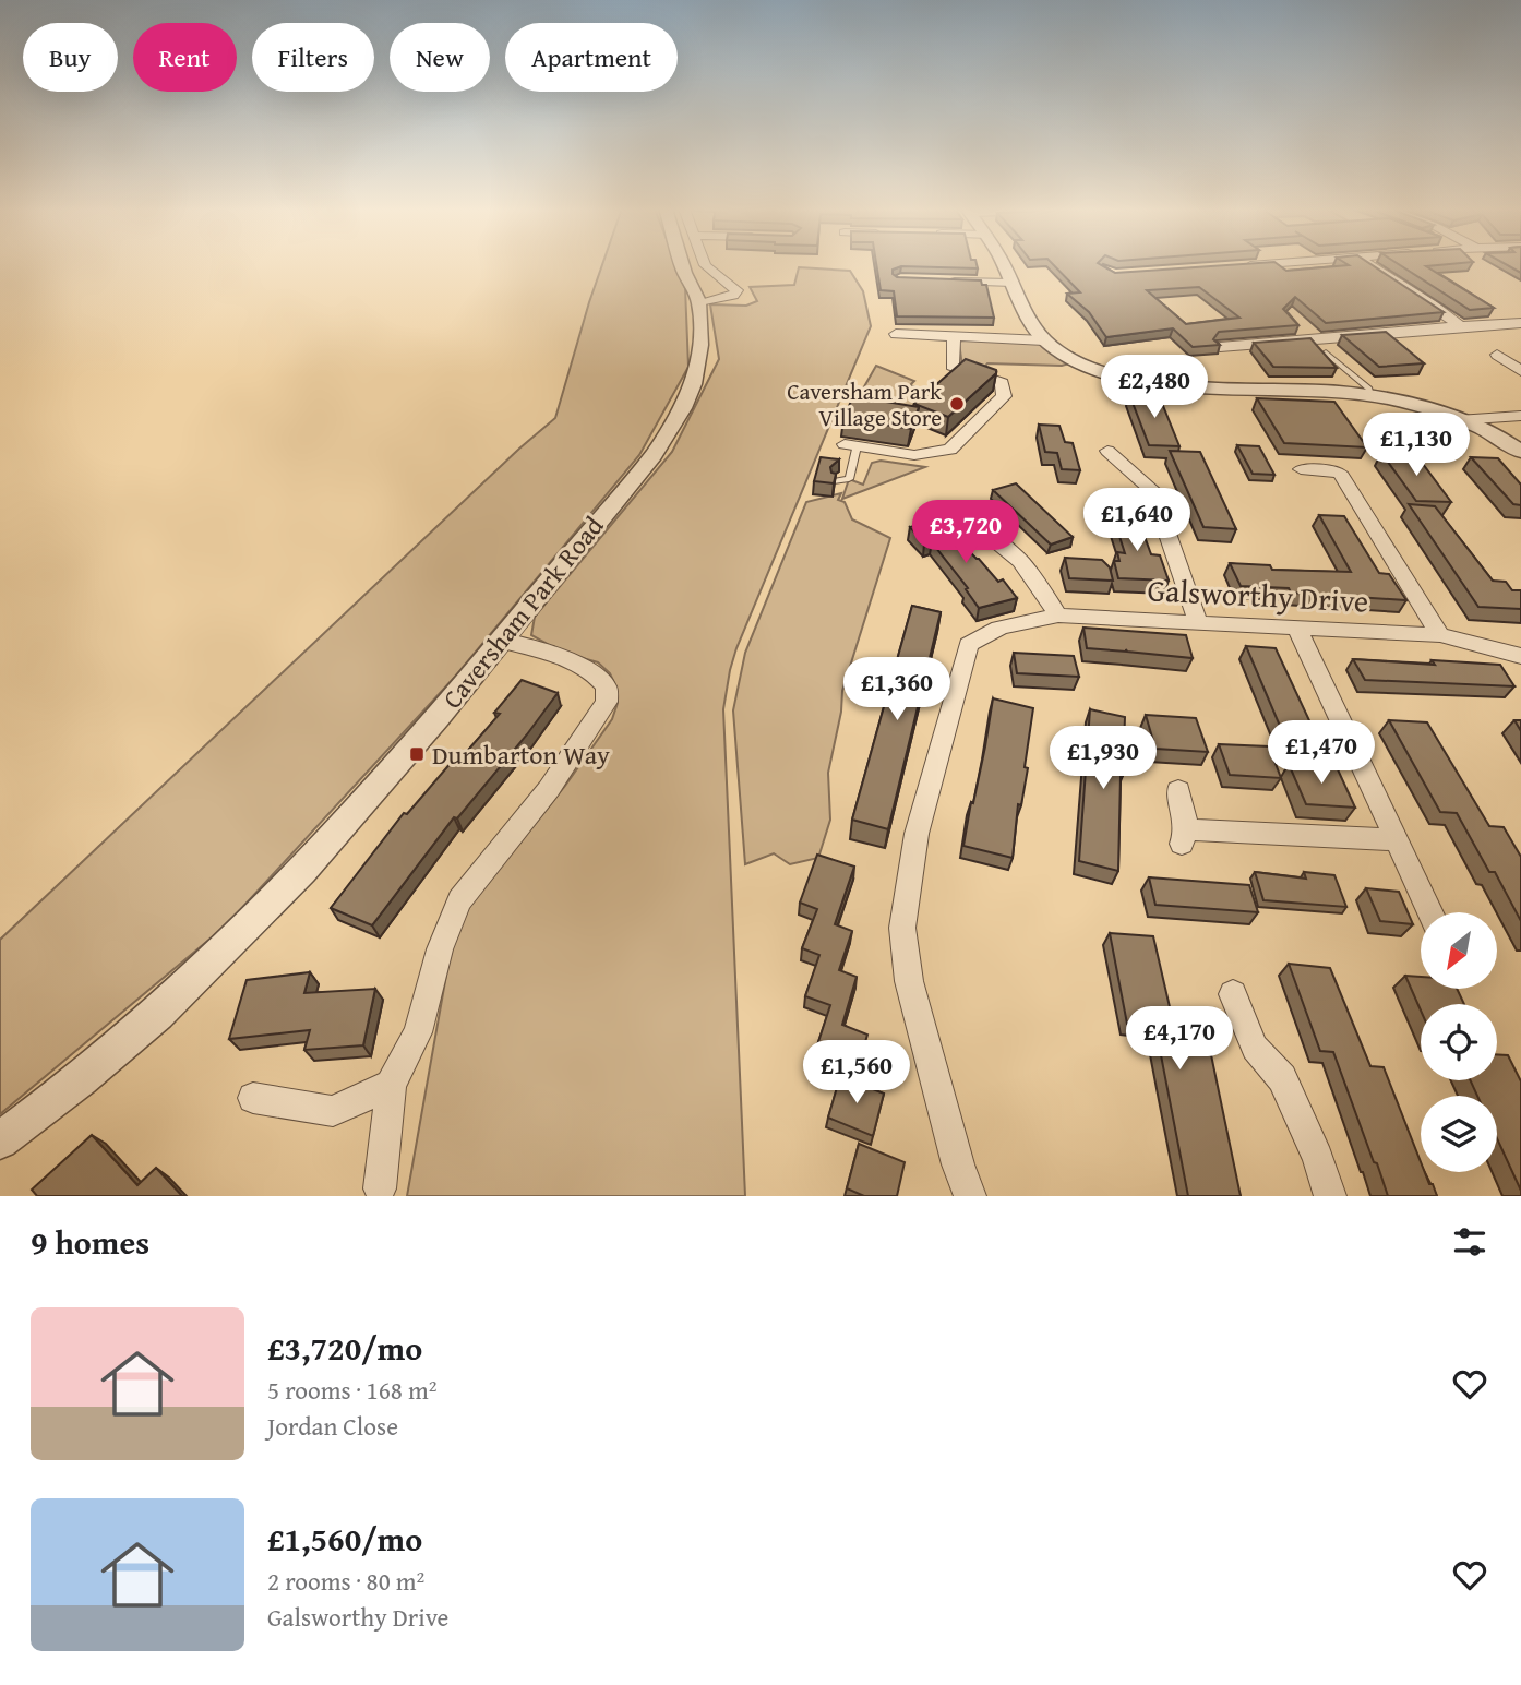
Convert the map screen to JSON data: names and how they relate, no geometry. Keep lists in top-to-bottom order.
{
  "streets": {
    "street": ["Galsworthy Drive", "Caversham Park Road"]
  },
  "places": {
    "other": ["Caversham Park Village Store"],
    "transit": ["Dumbarton Way"]
  },
  "north": "bottom left",
  "page": {
    "chip": [
      "Buy",
      "Rent",
      "Filters",
      "New",
      "Apartment"
    ],
    "price": [
      "£2,480",
      "£1,130",
      "£1,640",
      "£3,720",
      "£1,360",
      "£1,470",
      "£1,930",
      "£4,170",
      "£1,560"
    ],
    "heading": "9 homes",
    "list": [
      {
        "name": "£3,720/mo",
        "note": "5 rooms · 168 m² · Jordan Close"
      },
      {
        "name": "£1,560/mo",
        "note": "2 rooms · 80 m² · Galsworthy Drive"
      }
    ]
  }
}
